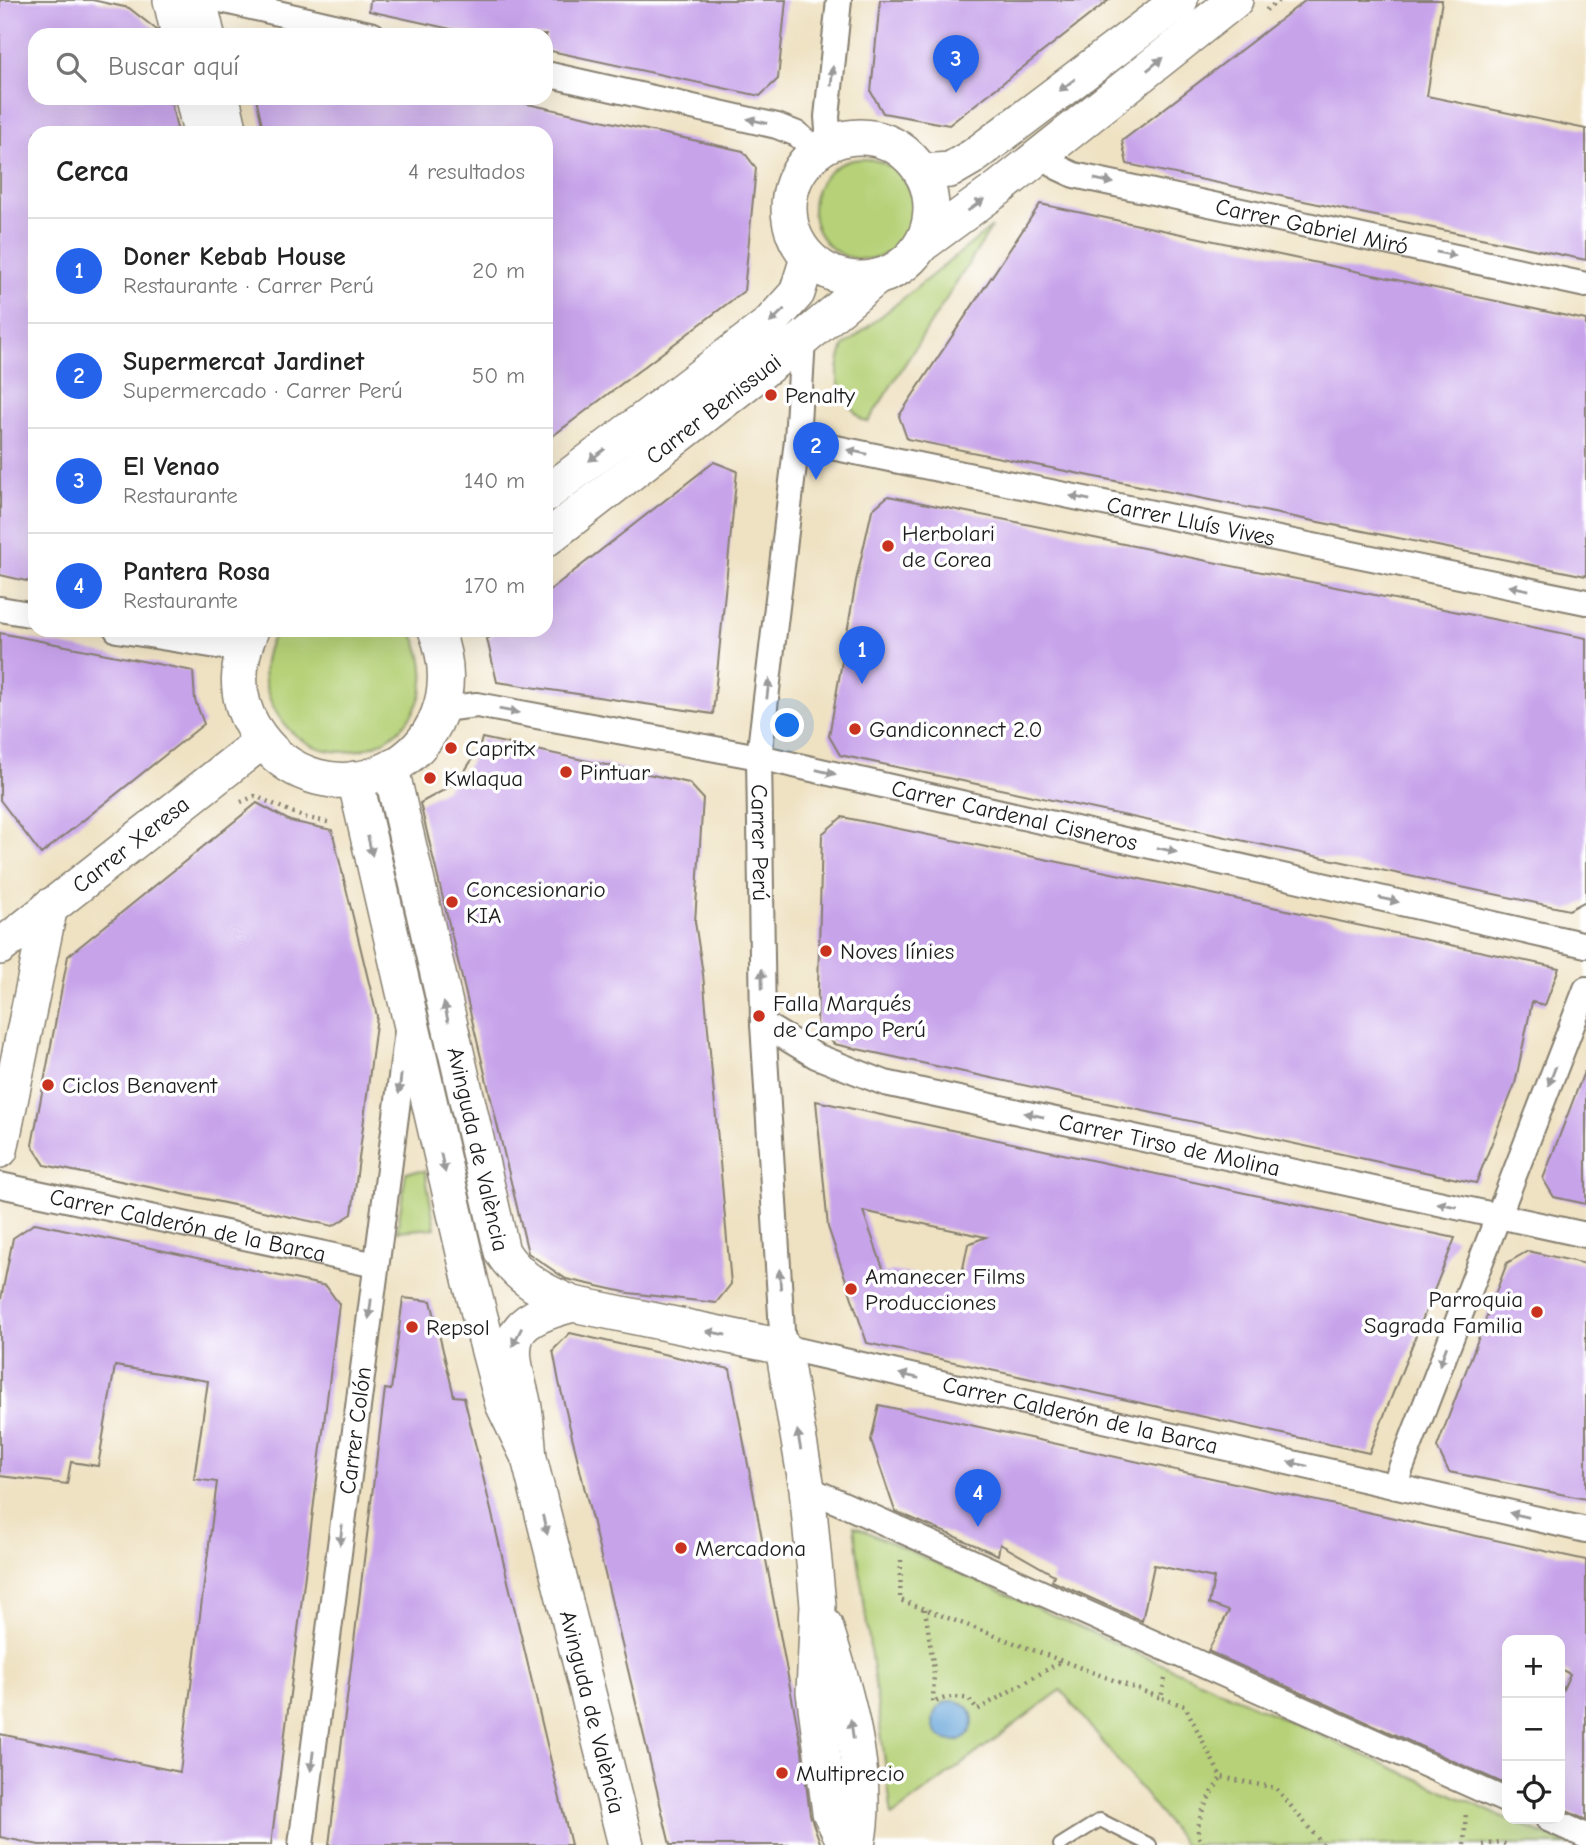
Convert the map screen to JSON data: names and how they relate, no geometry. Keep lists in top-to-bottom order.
{
  "streets": {
    "street": [
      "Carrer Gabriel Miró",
      "Carrer Benissuai",
      "Carrer Lluís Vives",
      "Carrer Cardenal Cisneros",
      "Carrer Perú",
      "Carrer Xeresa",
      "Carrer Tirso de Molina",
      "Avinguda de València",
      "Carrer Calderón de la Barca",
      "Carrer Colón"
    ]
  },
  "crossings": [
    ["Carrer Benissuai", "Carrer Perú"],
    ["Carrer Lluís Vives", "Carrer Perú"],
    ["Carrer Cardenal Cisneros", "Carrer Perú"],
    ["Carrer Perú", "Carrer Tirso de Molina"],
    ["Carrer Perú", "Carrer Calderón de la Barca"],
    ["Avinguda de València", "Carrer Calderón de la Barca"],
    ["Avinguda de València", "Carrer Colón"],
    ["Carrer Calderón de la Barca", "Carrer Colón"]
  ],
  "one_way": [
    "Carrer Gabriel Miró",
    "Carrer Lluís Vives",
    "Carrer Cardenal Cisneros",
    "Carrer Perú",
    "Carrer Tirso de Molina",
    "Carrer Colón"
  ],
  "places": [
    "Penalty",
    "Herbolari de Corea",
    "Gandiconnect 2.0",
    "Capritx",
    "Pintuar",
    "Kwlaqua",
    "Concesionario KIA",
    "Noves línies",
    "Falla Marqués de Campo Perú",
    "Ciclos Benavent",
    "Amanecer Films Producciones",
    "Parroquia Sagrada Familia",
    "Repsol",
    "Mercadona",
    "Multiprecio"
  ],
  "page": {
    "search": "Buscar aquí",
    "pins": [
      "3",
      "2",
      "1",
      "4"
    ],
    "heading": ["Cerca", "4 resultados"],
    "list": [
      {
        "mark": "1",
        "name": "Doner Kebab House",
        "note": "Restaurante · Carrer Perú",
        "value": "20 m"
      },
      {
        "mark": "2",
        "name": "Supermercat Jardinet",
        "note": "Supermercado · Carrer Perú",
        "value": "50 m"
      },
      {
        "mark": "3",
        "name": "El Venao",
        "note": "Restaurante",
        "value": "140 m"
      },
      {
        "mark": "4",
        "name": "Pantera Rosa",
        "note": "Restaurante",
        "value": "170 m"
      }
    ],
    "map_buttons": ["+", "−"]
  }
}
